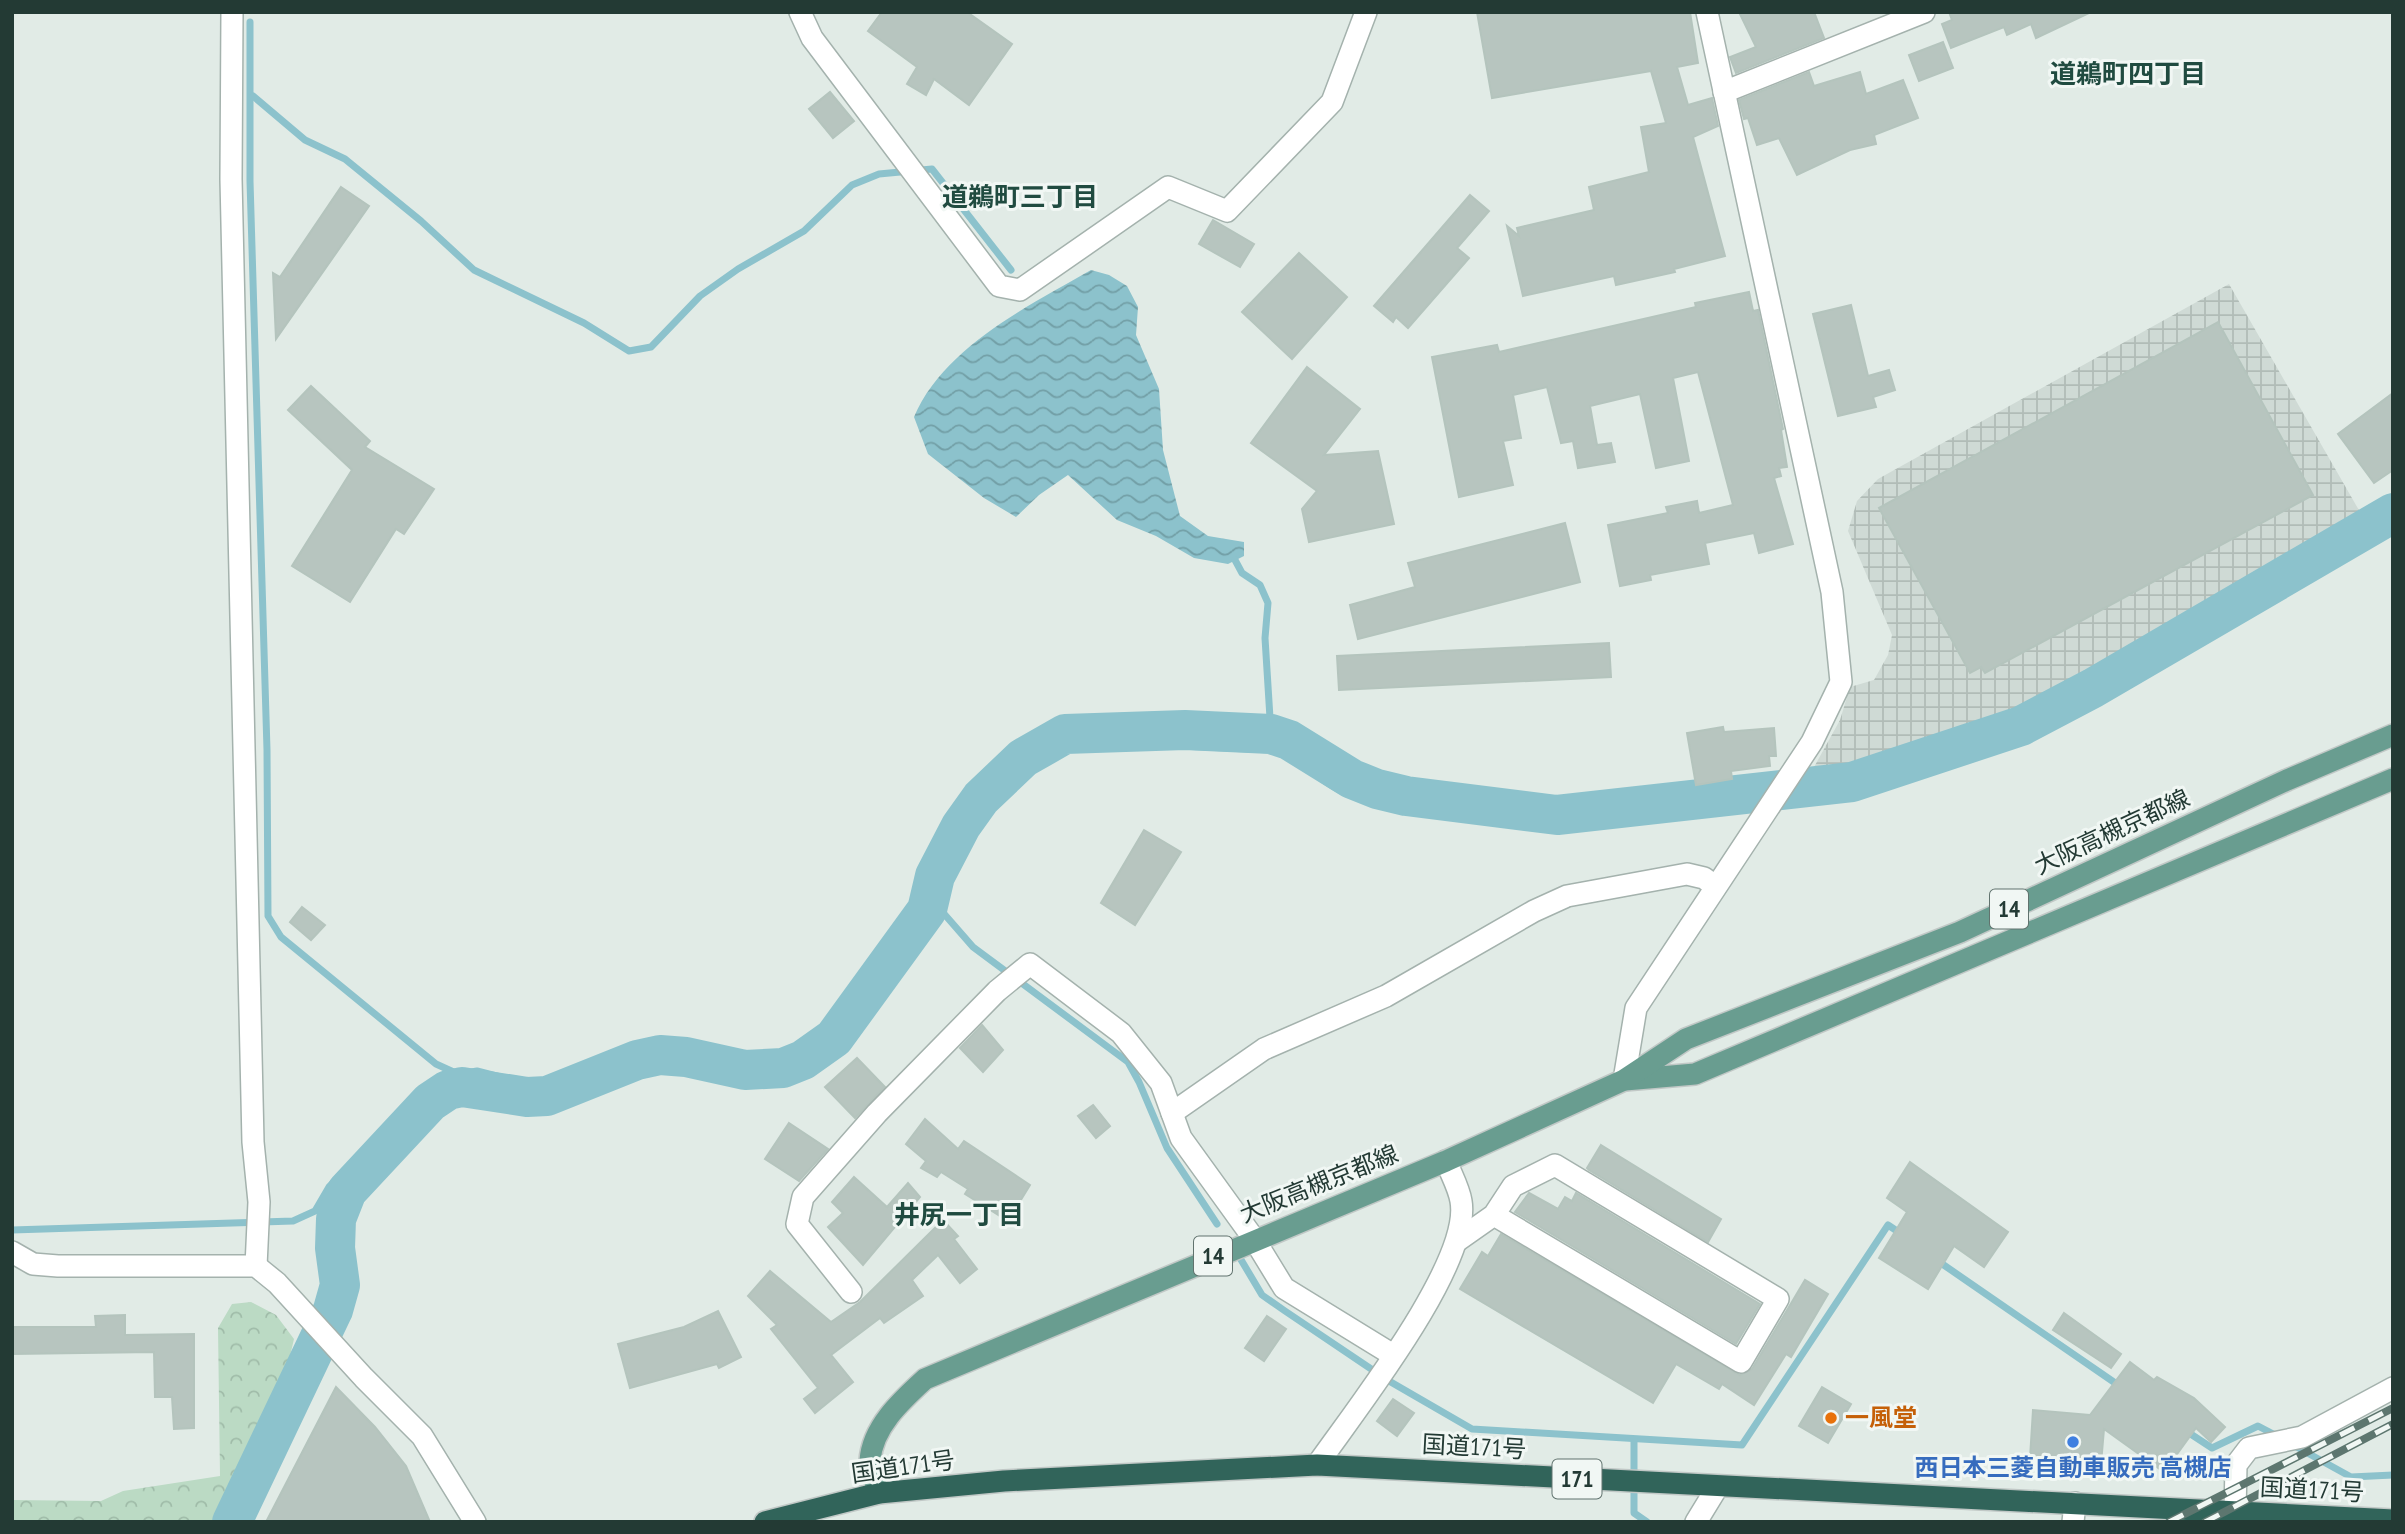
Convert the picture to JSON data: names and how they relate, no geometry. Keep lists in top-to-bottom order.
{
  "streets": {
    "highway": ["国道171号", "171"],
    "main road": ["大阪高槻京都線", "14"]
  },
  "crossings": [
    ["大阪高槻京都線", "国道171号"]
  ],
  "districts": ["道鵜町四丁目", "道鵜町三丁目", "井尻一丁目"],
  "places": ["一風堂", "西日本三菱自動車販売 高槻店"]
}
